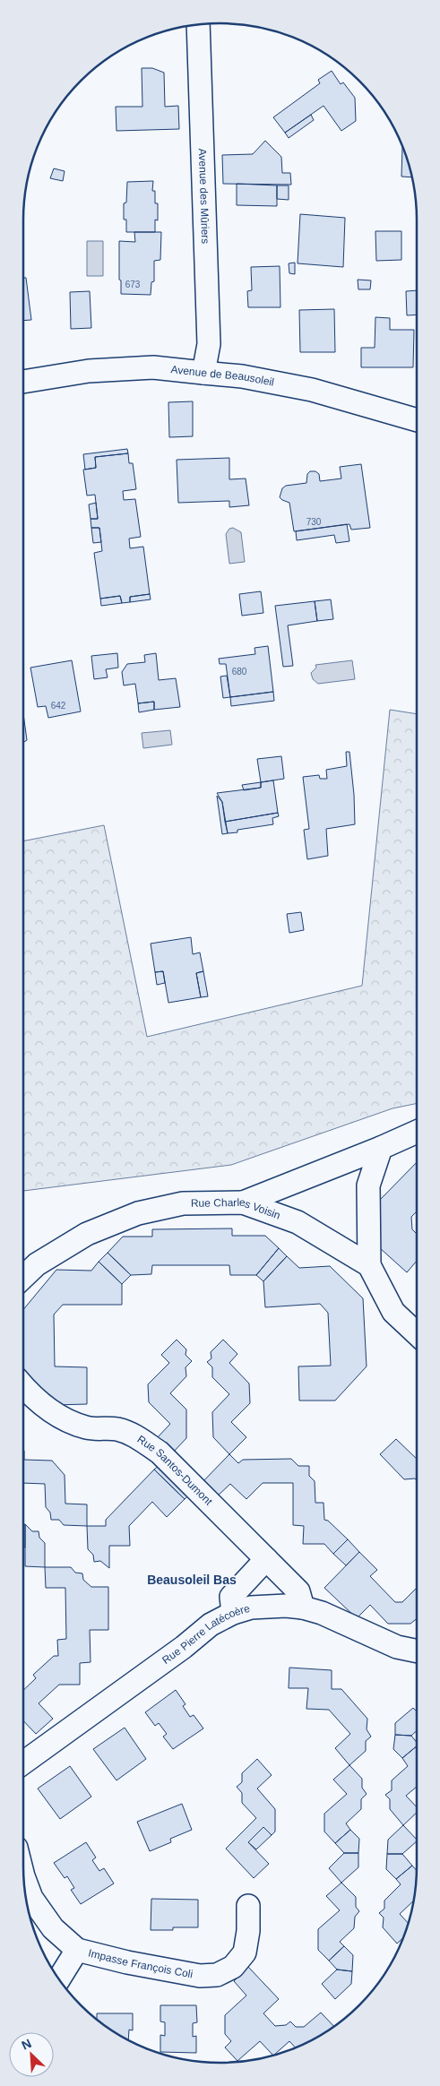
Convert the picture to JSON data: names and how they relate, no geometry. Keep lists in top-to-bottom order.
{
  "streets": {
    "street": [
      "Avenue des Mûriers",
      "Avenue de Beausoleil",
      "Rue Charles Voisin",
      "Rue Santos-Dumont",
      "Rue Pierre Latécoère",
      "Impasse François Coli"
    ]
  },
  "crossings": [
    ["Avenue des Mûriers", "Avenue de Beausoleil"],
    ["Rue Santos-Dumont", "Rue Pierre Latécoère"]
  ],
  "districts": ["Beausoleil Bas"],
  "house_numbers": [
    "673",
    "730",
    "680",
    "642"
  ],
  "north": "top left"
}
